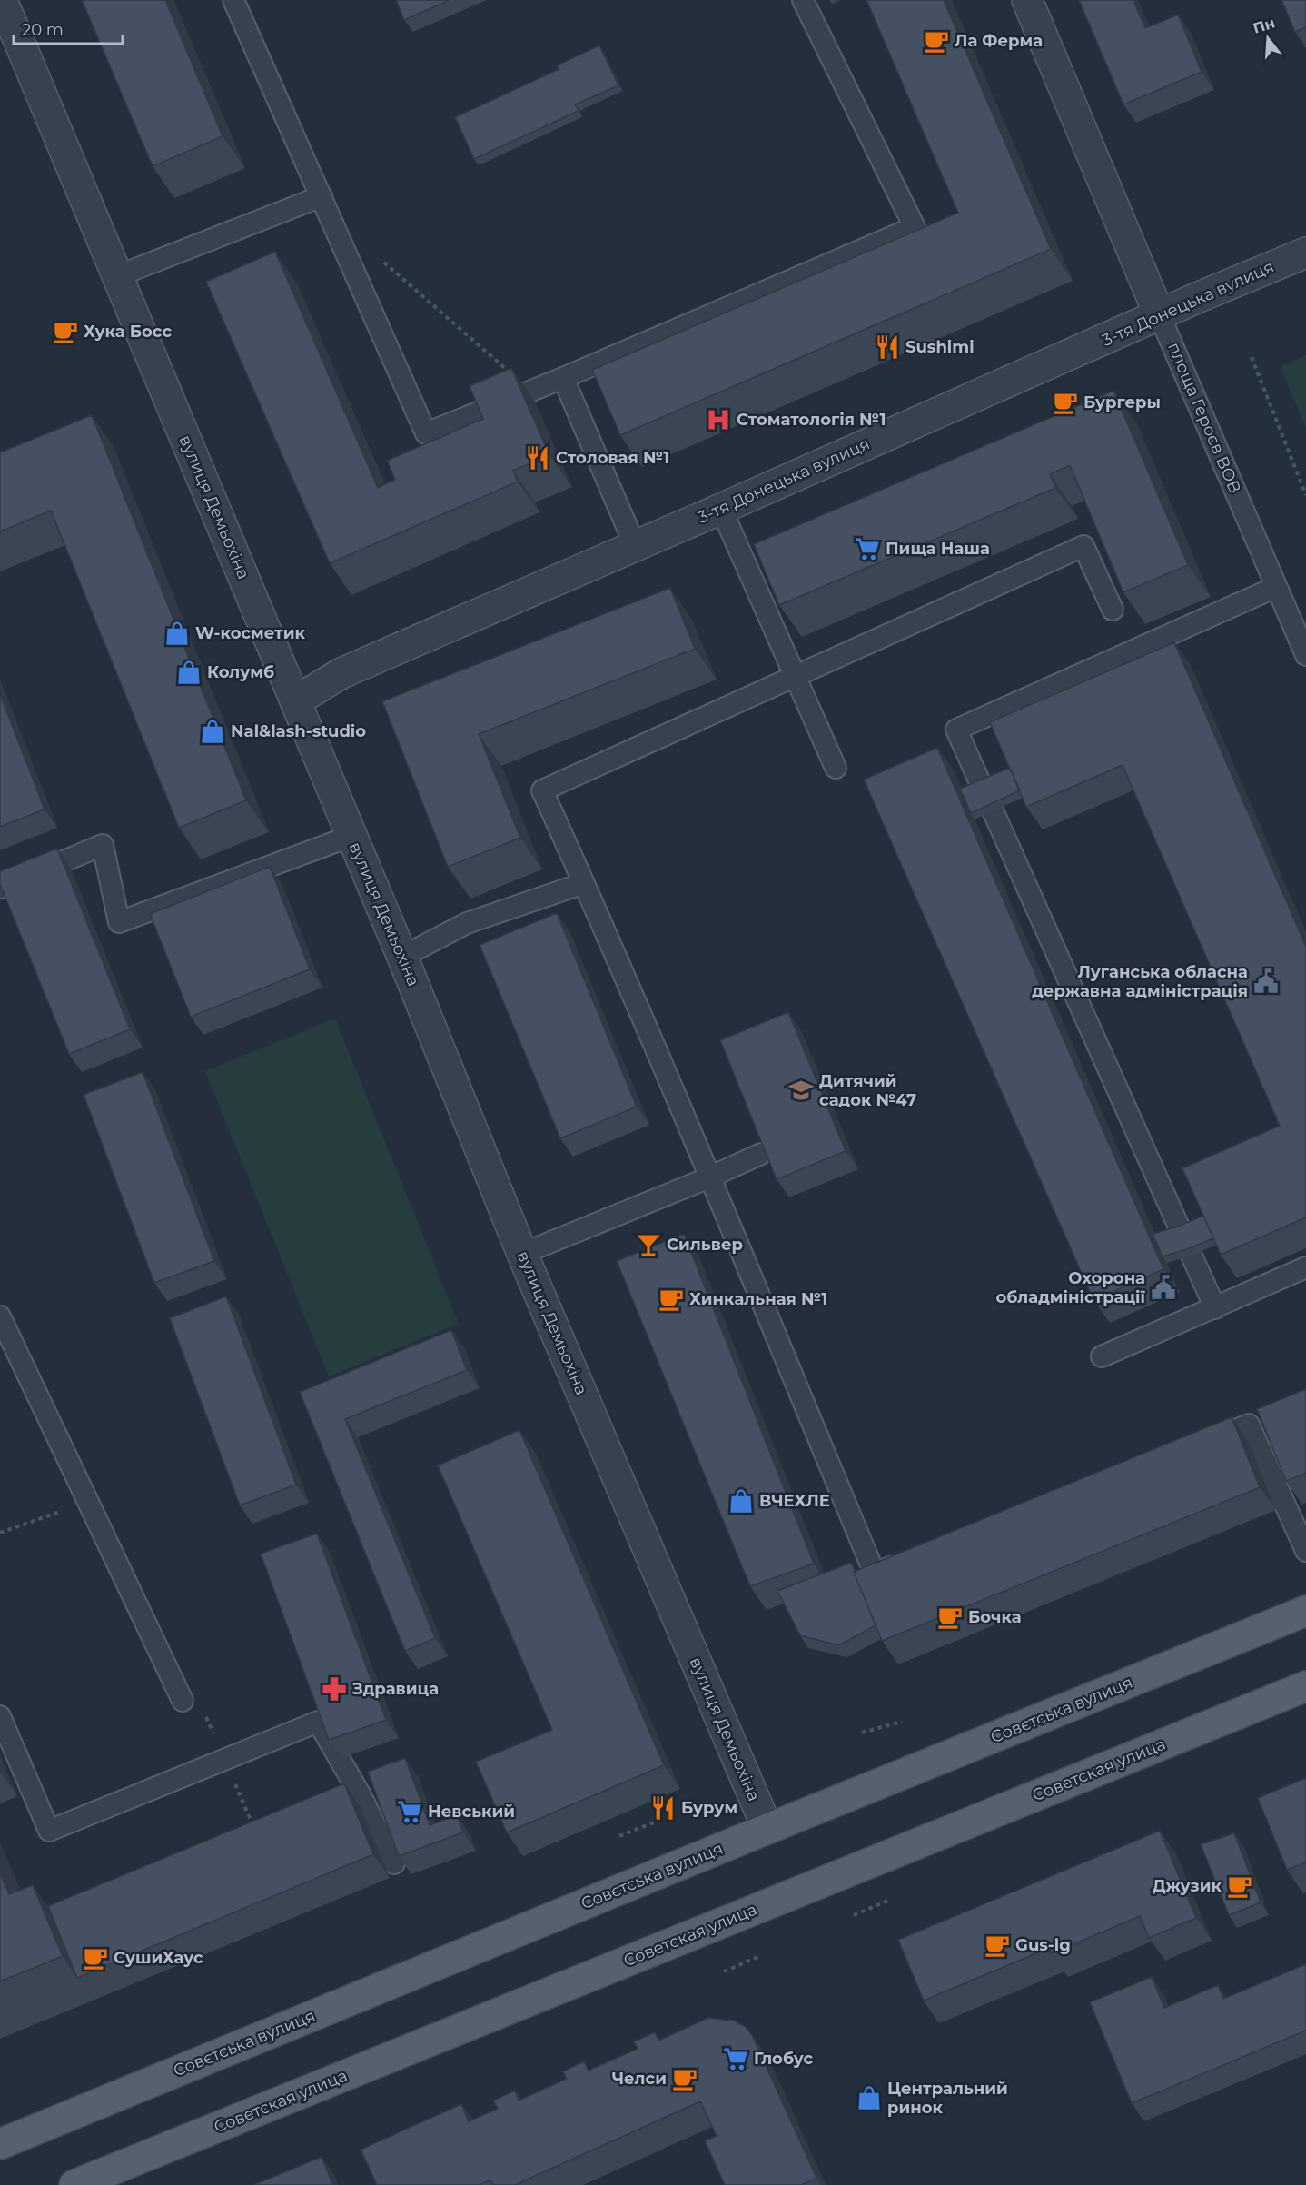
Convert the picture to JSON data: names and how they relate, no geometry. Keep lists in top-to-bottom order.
{
  "streets": {
    "main road": ["Совєтська вулиця", "Советская улица"],
    "street": ["3-тя Донецька вулиця", "площа Героєв ВОВ", "вулиця Демьохіна"]
  },
  "crossings": [
    ["3-тя Донецька вулиця", "площа Героєв ВОВ"],
    ["3-тя Донецька вулиця", "вулиця Демьохіна"],
    ["вулиця Демьохіна", "Совєтська вулиця"]
  ],
  "places": {
    "cafe": [
      "Ла Ферма",
      "Хука Босс",
      "Бургеры",
      "Хинкальная №1",
      "Бочка",
      "Джузик",
      "Gus-lg",
      "СушиХаус",
      "Челси"
    ],
    "restaurant": ["Sushimi", "Столовая №1", "Бурум"],
    "hospital": ["Стоматологія №1"],
    "supermarket": ["Пища Наша", "Невський", "Глобус"],
    "shop": [
      "W-косметик",
      "Колумб",
      "Nal&lash-studio",
      "ВЧЕХЛЕ",
      "Центральний ринок"
    ],
    "public building": ["Луганська обласна державна адміністрація", "Охорона обладміністрації"],
    "school or university": ["Дитячий садок №47"],
    "bar": ["Сильвер"],
    "pharmacy": ["Здравица"]
  },
  "scale_bar": "20 m",
  "north": "top"
}
